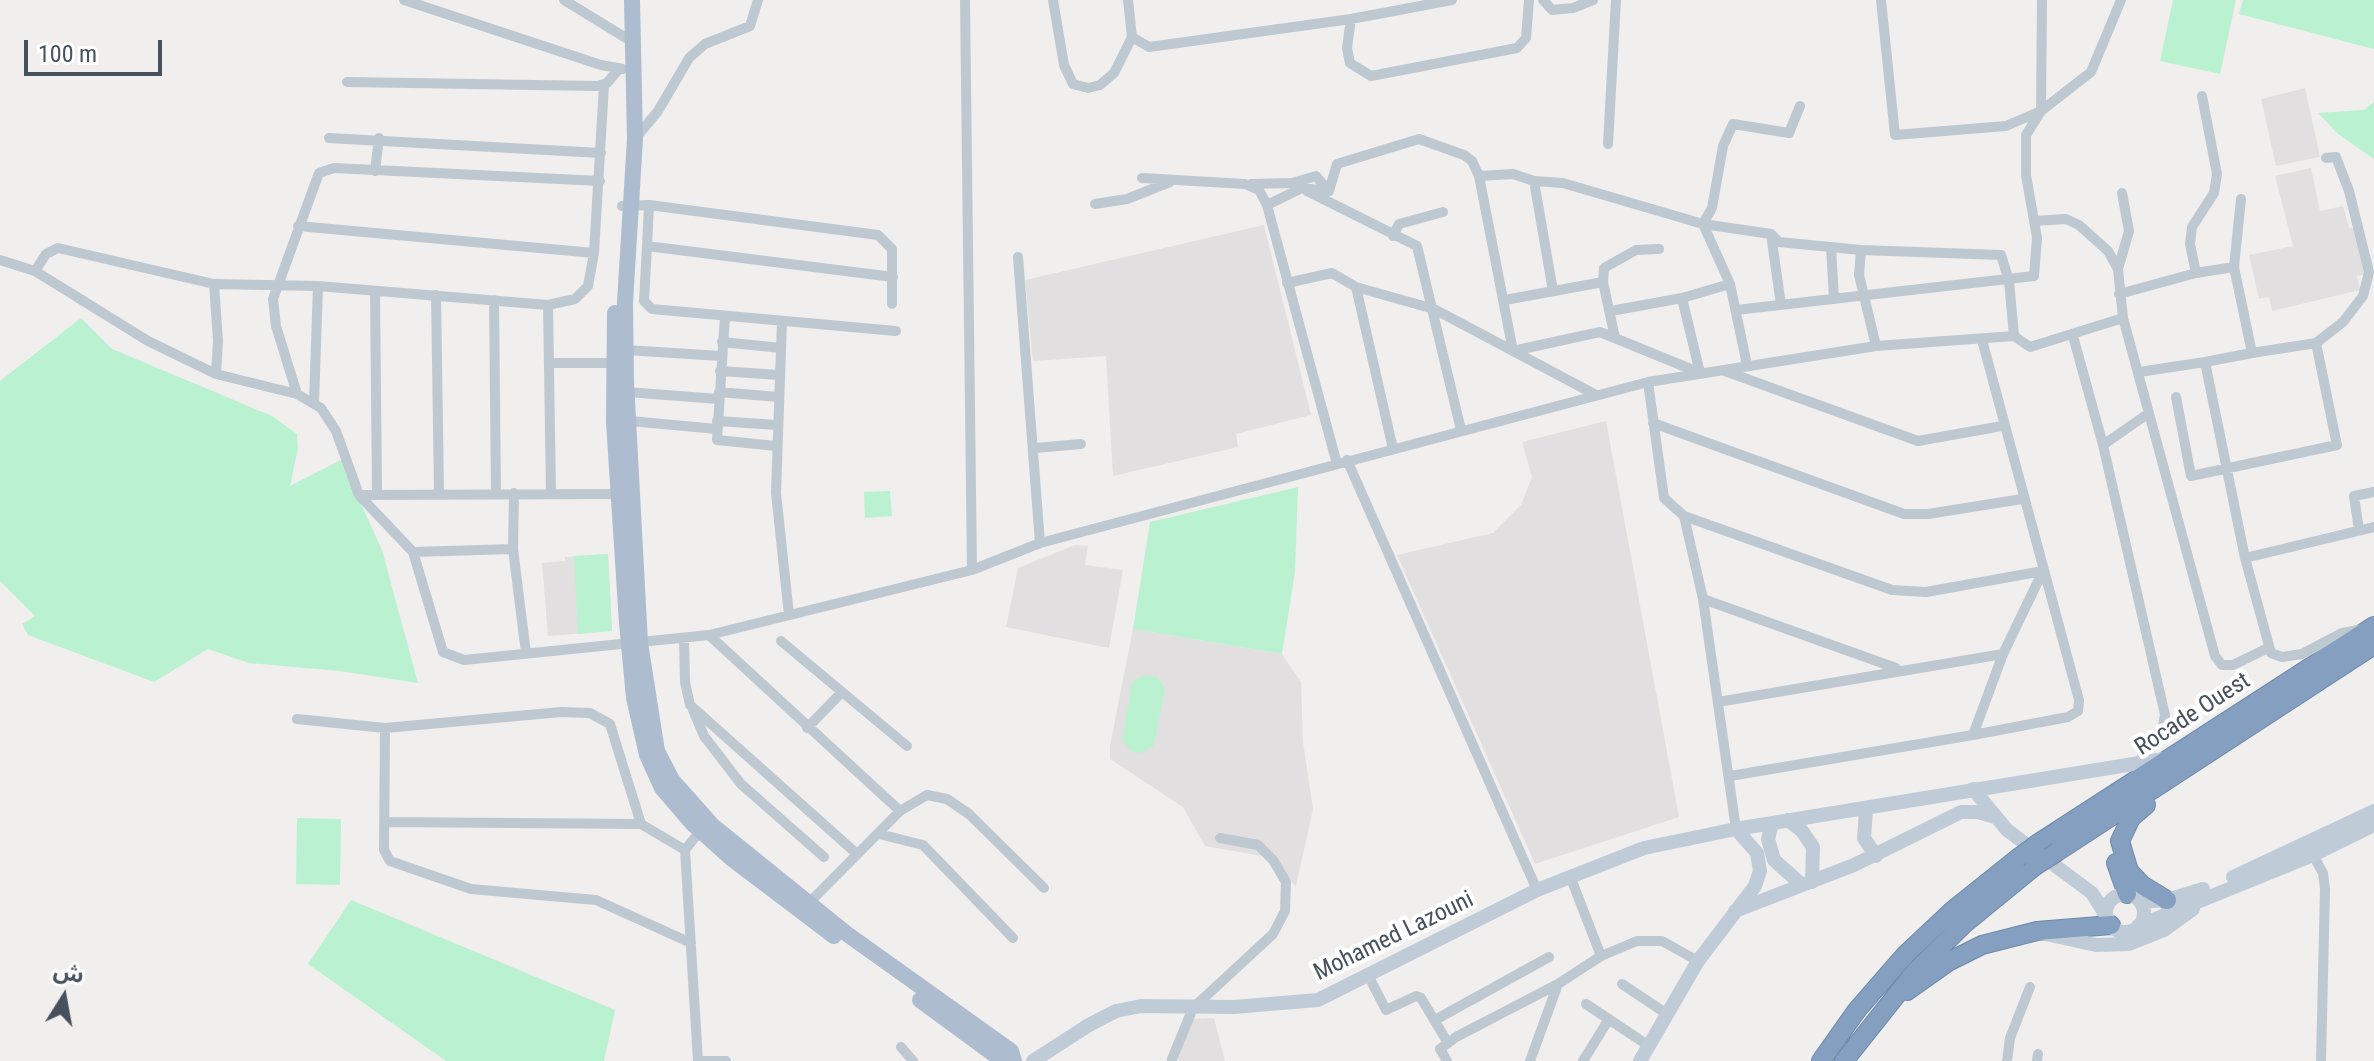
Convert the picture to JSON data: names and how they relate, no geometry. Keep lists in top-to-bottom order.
{
  "streets": {
    "highway": ["Rocade Ouest"],
    "main road": ["Mohamed Lazouni"]
  },
  "crossings": [
    ["Rocade Ouest", "Mohamed Lazouni"]
  ],
  "scale_bar": "100 m",
  "north": "top"
}
